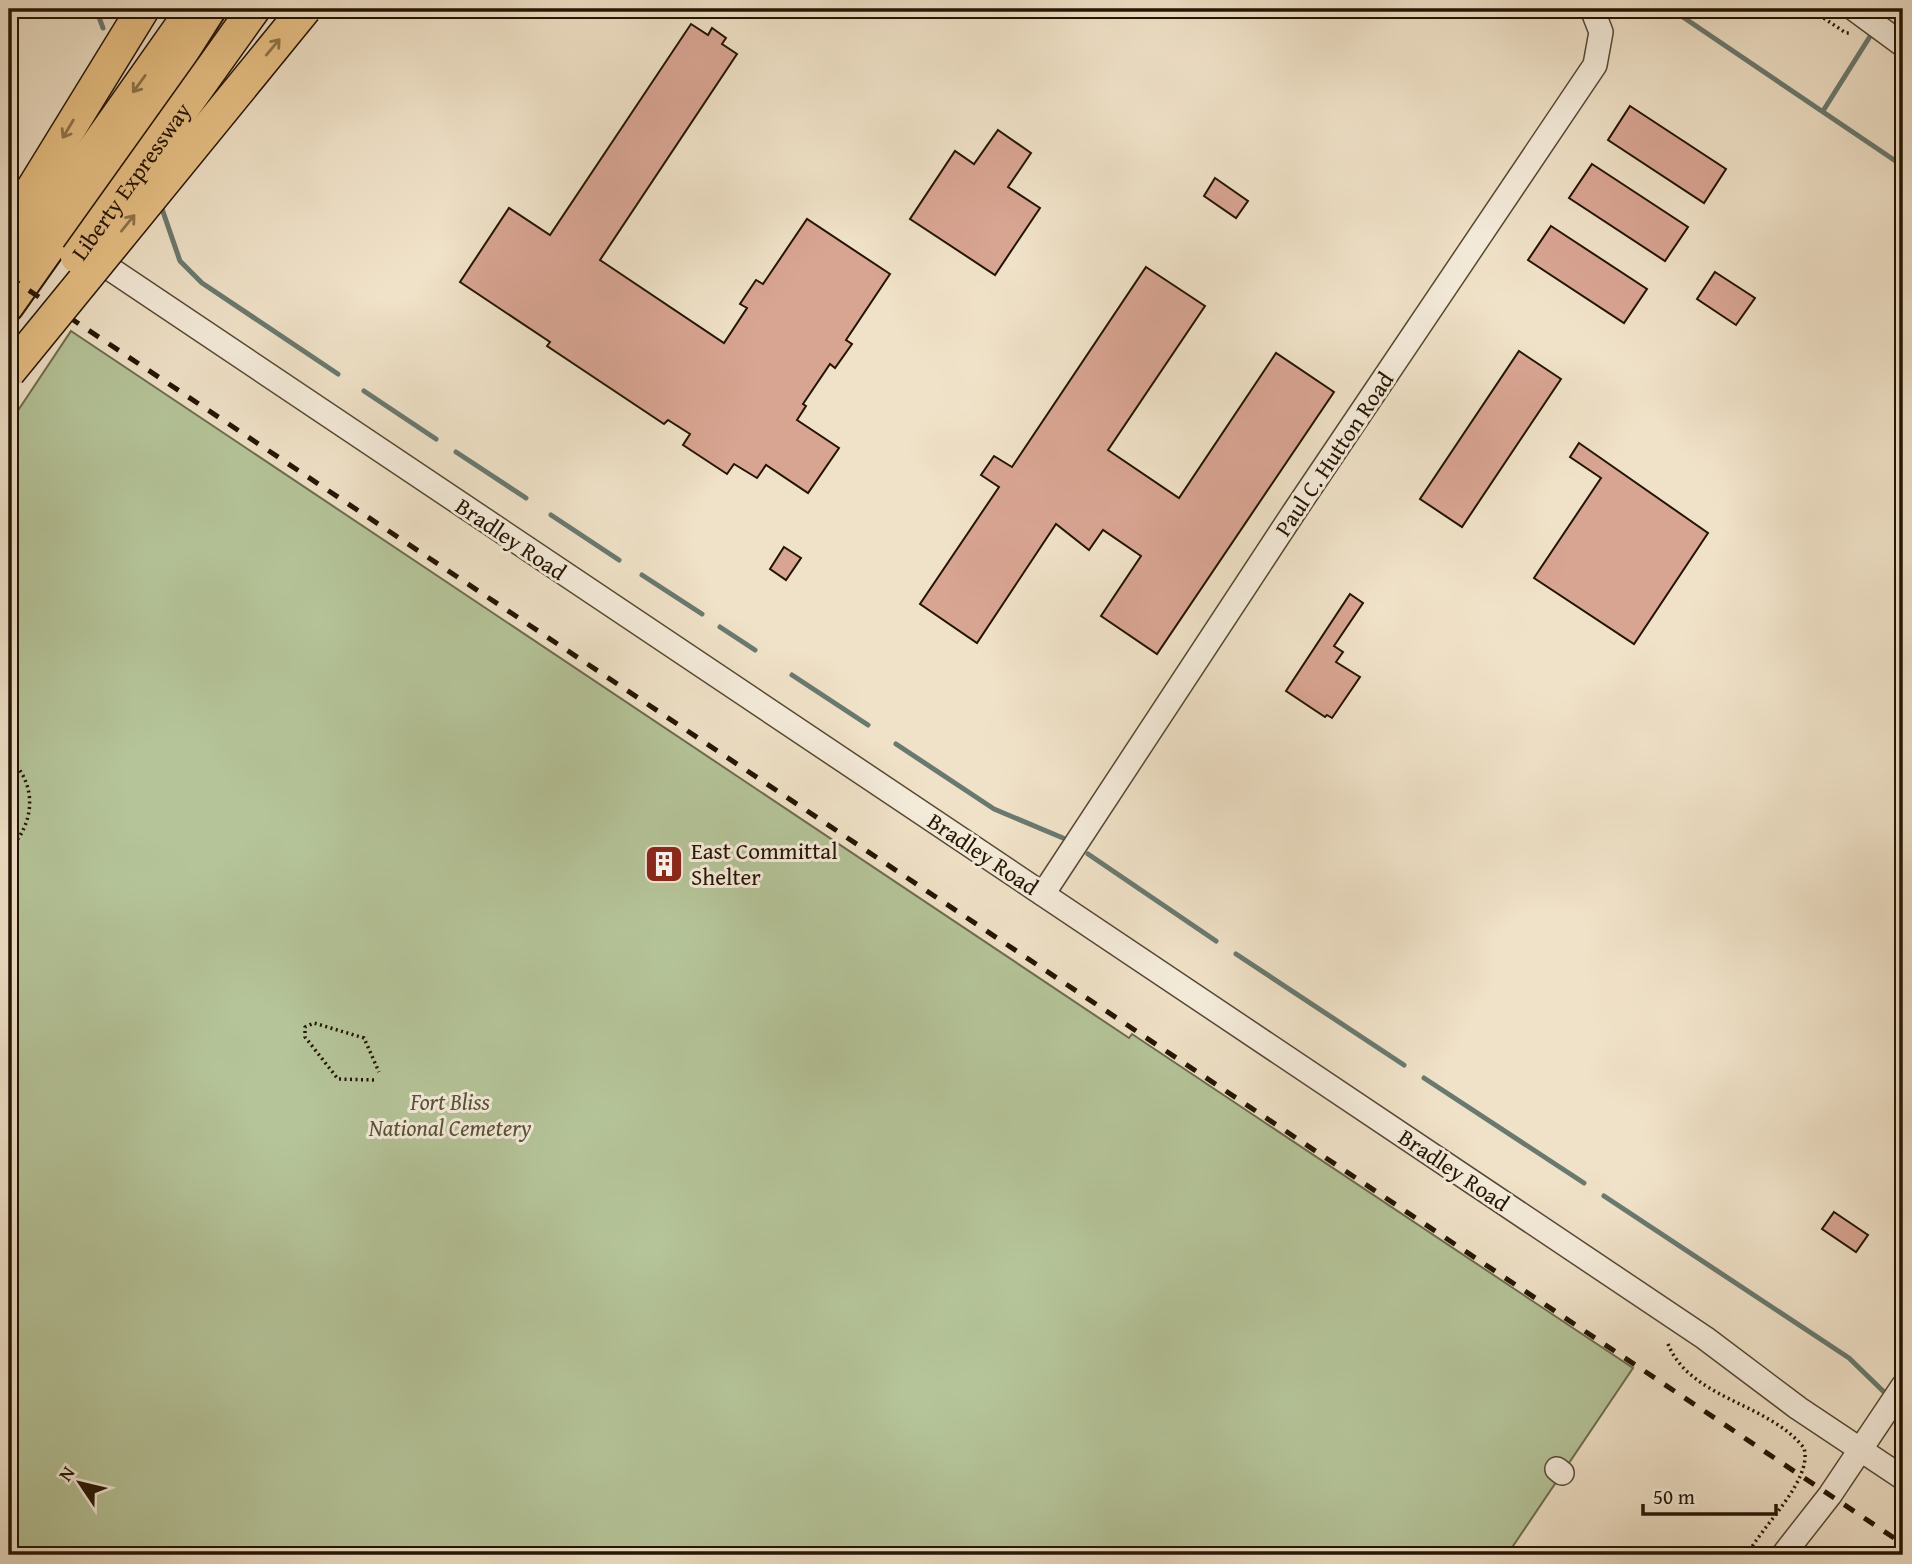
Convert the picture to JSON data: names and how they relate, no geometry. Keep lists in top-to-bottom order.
{
  "streets": {
    "highway": ["Liberty Expressway"],
    "street": ["Paul C. Hutton Road", "Bradley Road"]
  },
  "crossings": [
    ["Paul C. Hutton Road", "Bradley Road"]
  ],
  "parks": ["Fort Bliss National Cemetery"],
  "places": {
    "building": ["East Committal Shelter"]
  },
  "scale_bar": "50 m",
  "north": "top left"
}
